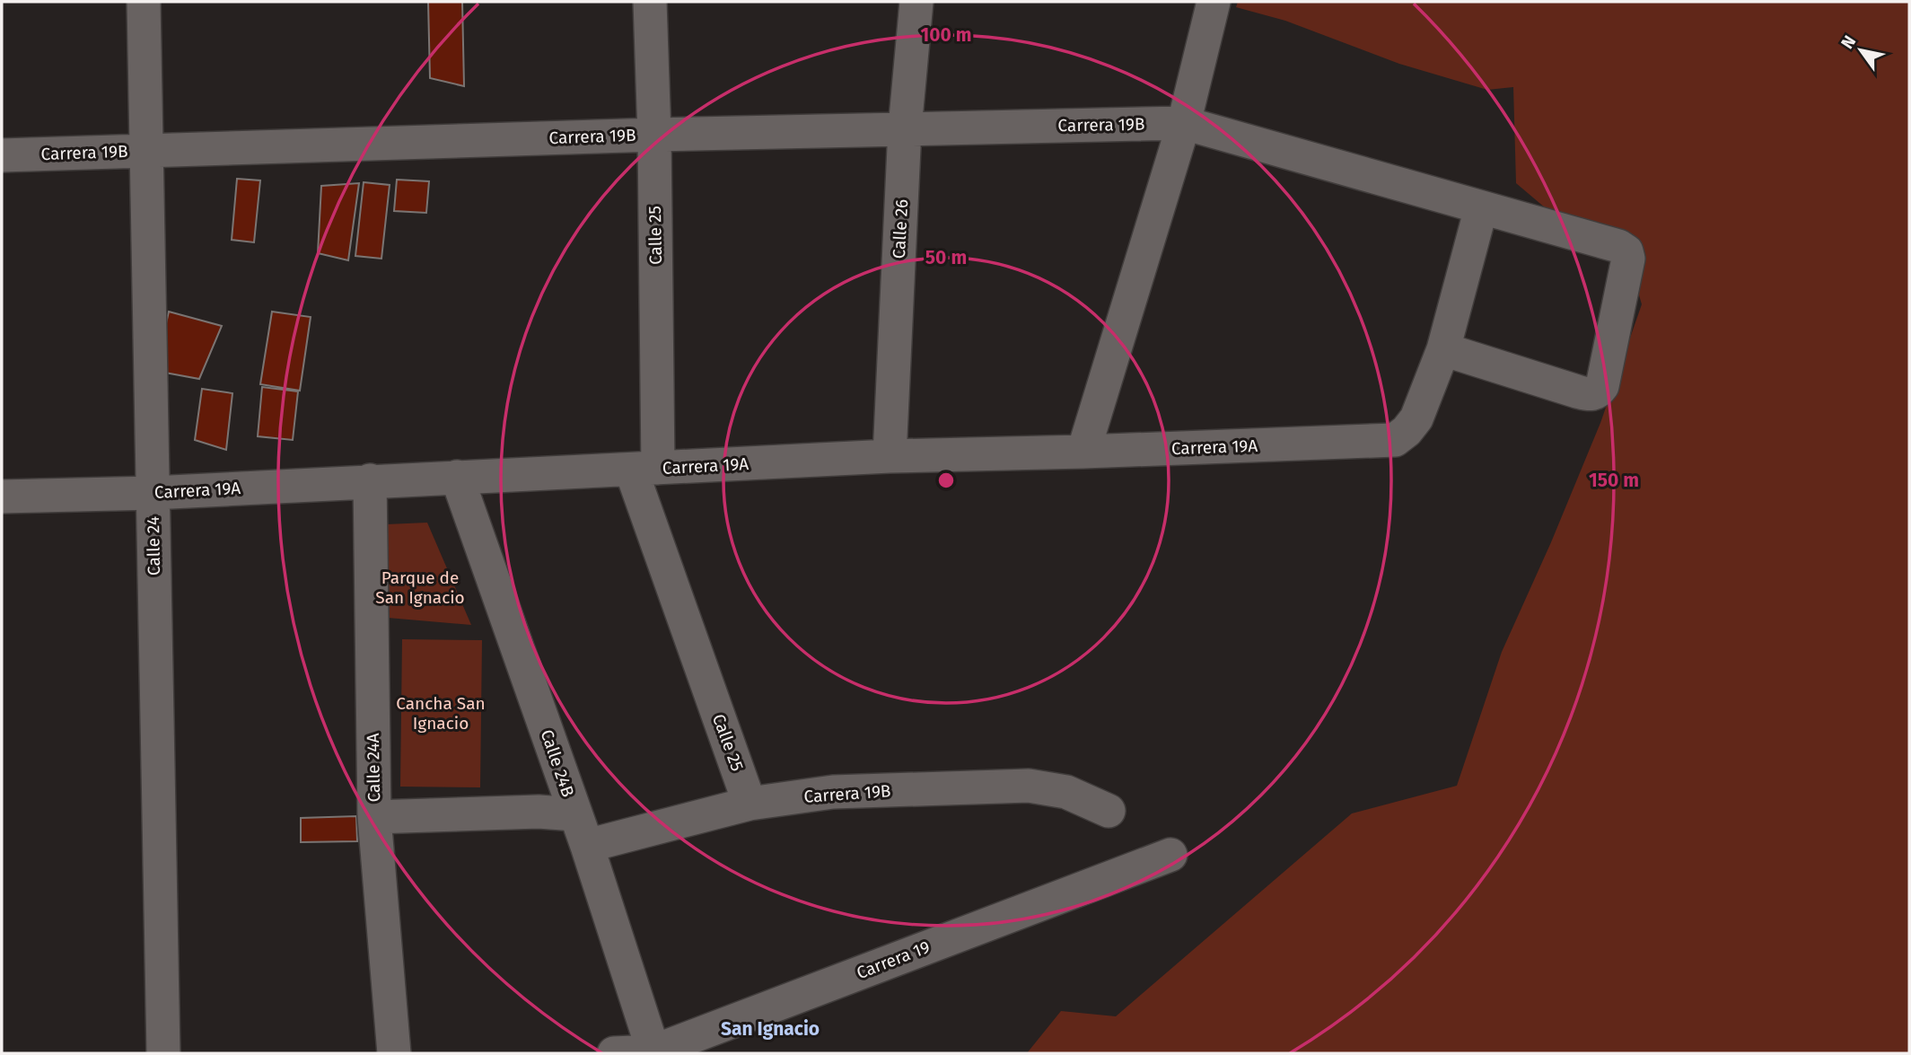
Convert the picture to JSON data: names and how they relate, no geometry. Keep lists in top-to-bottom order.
{
  "streets": {
    "street": [
      "Carrera 19B",
      "Calle 26",
      "Calle 25",
      "Carrera 19A",
      "Calle 24",
      "Calle 24B",
      "Calle 24A",
      "Carrera 19"
    ]
  },
  "crossings": [
    ["Carrera 19B", "Calle 26"],
    ["Carrera 19B", "Calle 25"],
    ["Carrera 19B", "Carrera 19A"],
    ["Carrera 19B", "Calle 24"],
    ["Carrera 19B", "Calle 24B"],
    ["Calle 26", "Carrera 19A"],
    ["Calle 25", "Carrera 19A"],
    ["Carrera 19A", "Calle 24"],
    ["Carrera 19A", "Calle 24B"],
    ["Carrera 19A", "Calle 24A"],
    ["Calle 24B", "Carrera 19"]
  ],
  "districts": ["San Ignacio"],
  "parks": ["Parque de San Ignacio", "Cancha San Ignacio"],
  "north": "top left",
  "rings": ["100 m", "50 m", "150 m"]
}
